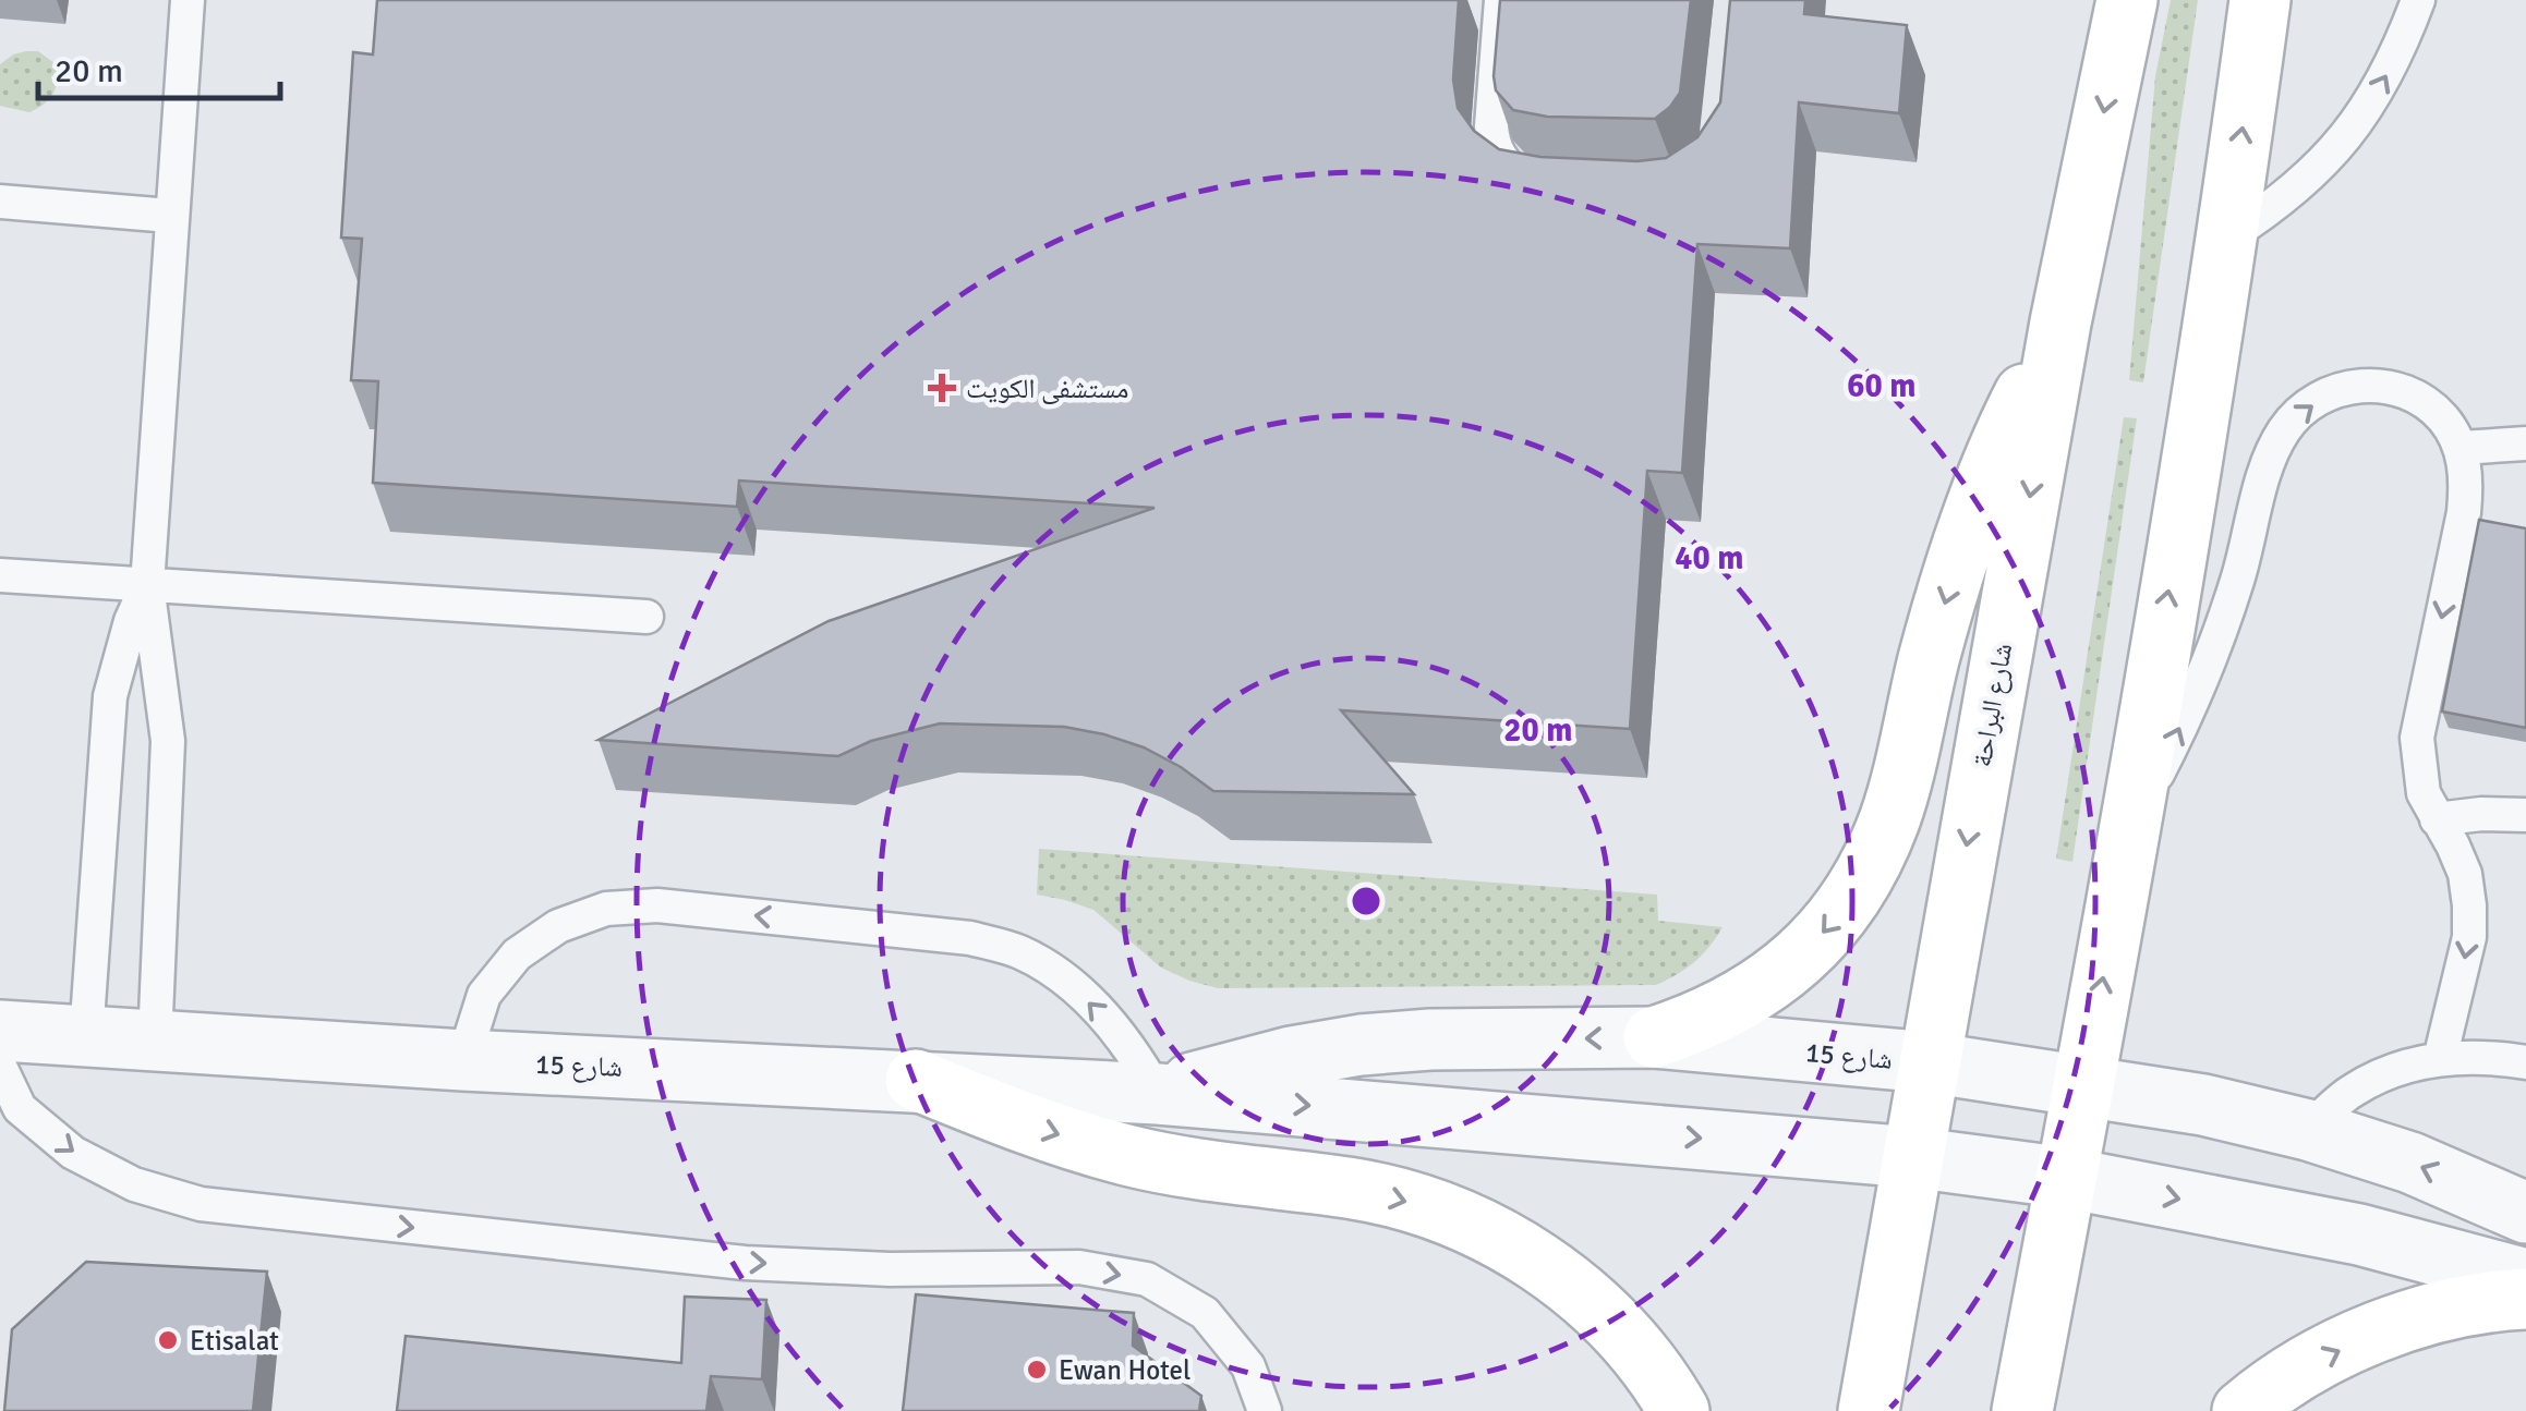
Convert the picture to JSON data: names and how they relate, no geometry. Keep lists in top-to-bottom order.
{
  "streets": {
    "street": ["شارع البراحة", "شارع 15"]
  },
  "crossings": [
    ["شارع البراحة", "شارع 15"]
  ],
  "places": {
    "health": ["مستشفى الكويت"],
    "other": ["Etisalat", "Ewan Hotel"]
  },
  "scale_bar": "20 m",
  "rings": ["60 m", "40 m", "20 m"]
}
